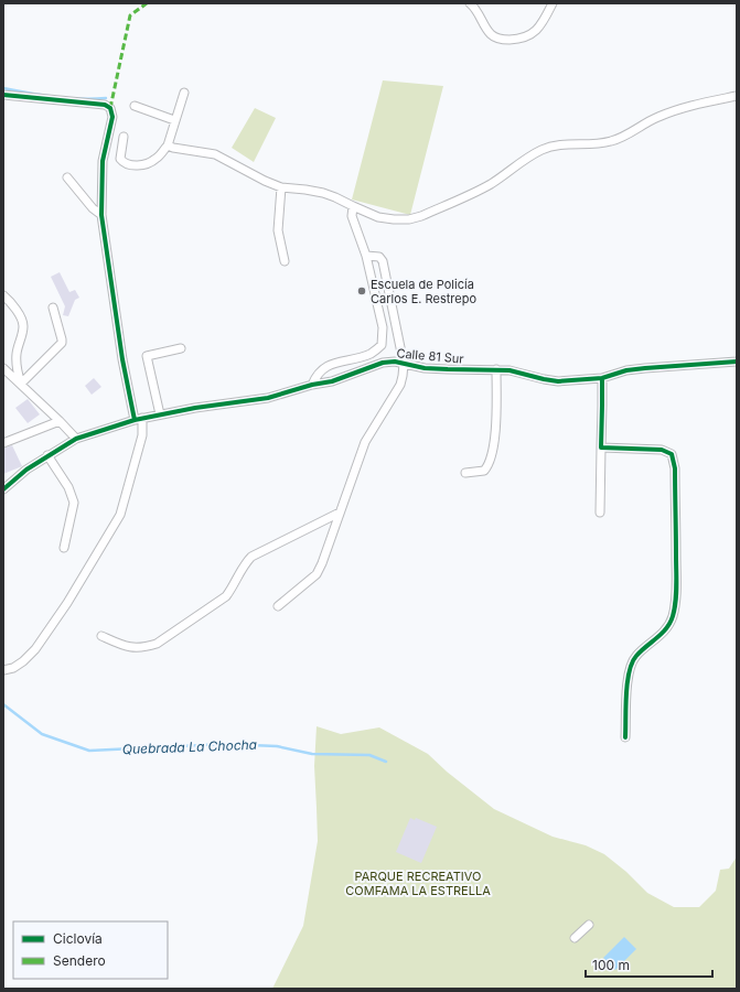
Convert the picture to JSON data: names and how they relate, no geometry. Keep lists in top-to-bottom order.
{
  "streets": {
    "street": ["Calle 81 Sur"]
  },
  "water": ["Quebrada La Chocha"],
  "parks": ["PARQUE RECREATIVO COMFAMA LA ESTRELLA"],
  "places": ["Escuela de Policía Carlos E. Restrepo"],
  "legend": ["Ciclovía", "Sendero"],
  "scale_bar": "100 m"
}
